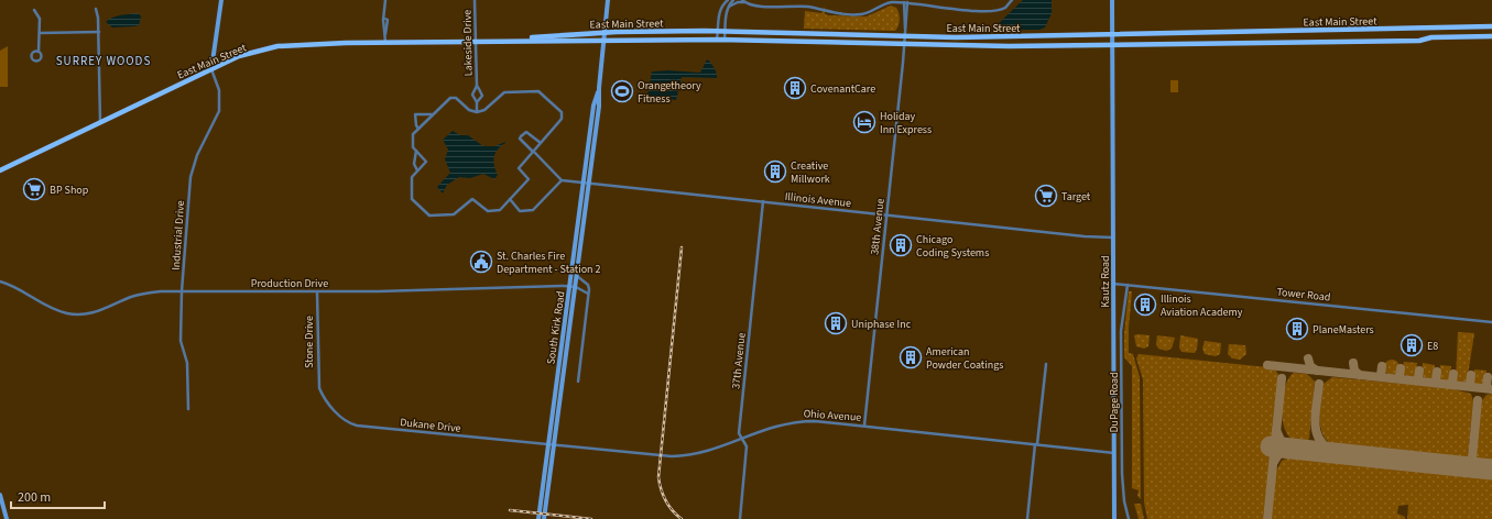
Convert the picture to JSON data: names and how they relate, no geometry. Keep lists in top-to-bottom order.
{
  "streets": {
    "main road": ["East Main Street", "Kautz Road", "South Kirk Road"],
    "street": [
      "Lakeside Drive",
      "Illinois Avenue",
      "38th Avenue",
      "Industrial Drive",
      "Production Drive",
      "Tower Road",
      "Stone Drive",
      "37th Avenue",
      "DuPage Road",
      "Ohio Avenue",
      "Dukane Drive"
    ]
  },
  "crossings": [
    ["East Main Street", "Lakeside Drive"],
    ["East Main Street", "38th Avenue"],
    ["East Main Street", "Industrial Drive"],
    ["East Main Street", "Kautz Road"],
    ["East Main Street", "South Kirk Road"],
    ["Illinois Avenue", "38th Avenue"],
    ["Illinois Avenue", "Kautz Road"],
    ["Illinois Avenue", "South Kirk Road"],
    ["Illinois Avenue", "37th Avenue"],
    ["38th Avenue", "Ohio Avenue"],
    ["Industrial Drive", "Production Drive"],
    ["Kautz Road", "Tower Road"],
    ["Kautz Road", "Ohio Avenue"],
    ["Production Drive", "South Kirk Road"],
    ["Production Drive", "Stone Drive"],
    ["Tower Road", "DuPage Road"],
    ["South Kirk Road", "Ohio Avenue"],
    ["South Kirk Road", "Dukane Drive"],
    ["Stone Drive", "Dukane Drive"],
    ["37th Avenue", "Ohio Avenue"],
    ["Ohio Avenue", "Dukane Drive"]
  ],
  "districts": ["SURREY WOODS"],
  "places": {
    "building": [
      "CovenantCare",
      "Creative Millwork",
      "Chicago Coding Systems",
      "Illinois Aviation Academy",
      "Uniphase Inc",
      "PlaneMasters",
      "E8",
      "American Powder Coatings"
    ],
    "sports": ["Orangetheory Fitness"],
    "hotel": ["Holiday Inn Express"],
    "supermarket": ["BP Shop", "Target"],
    "public building": ["St. Charles Fire Department - Station 2"]
  },
  "scale_bar": "200 m"
}
